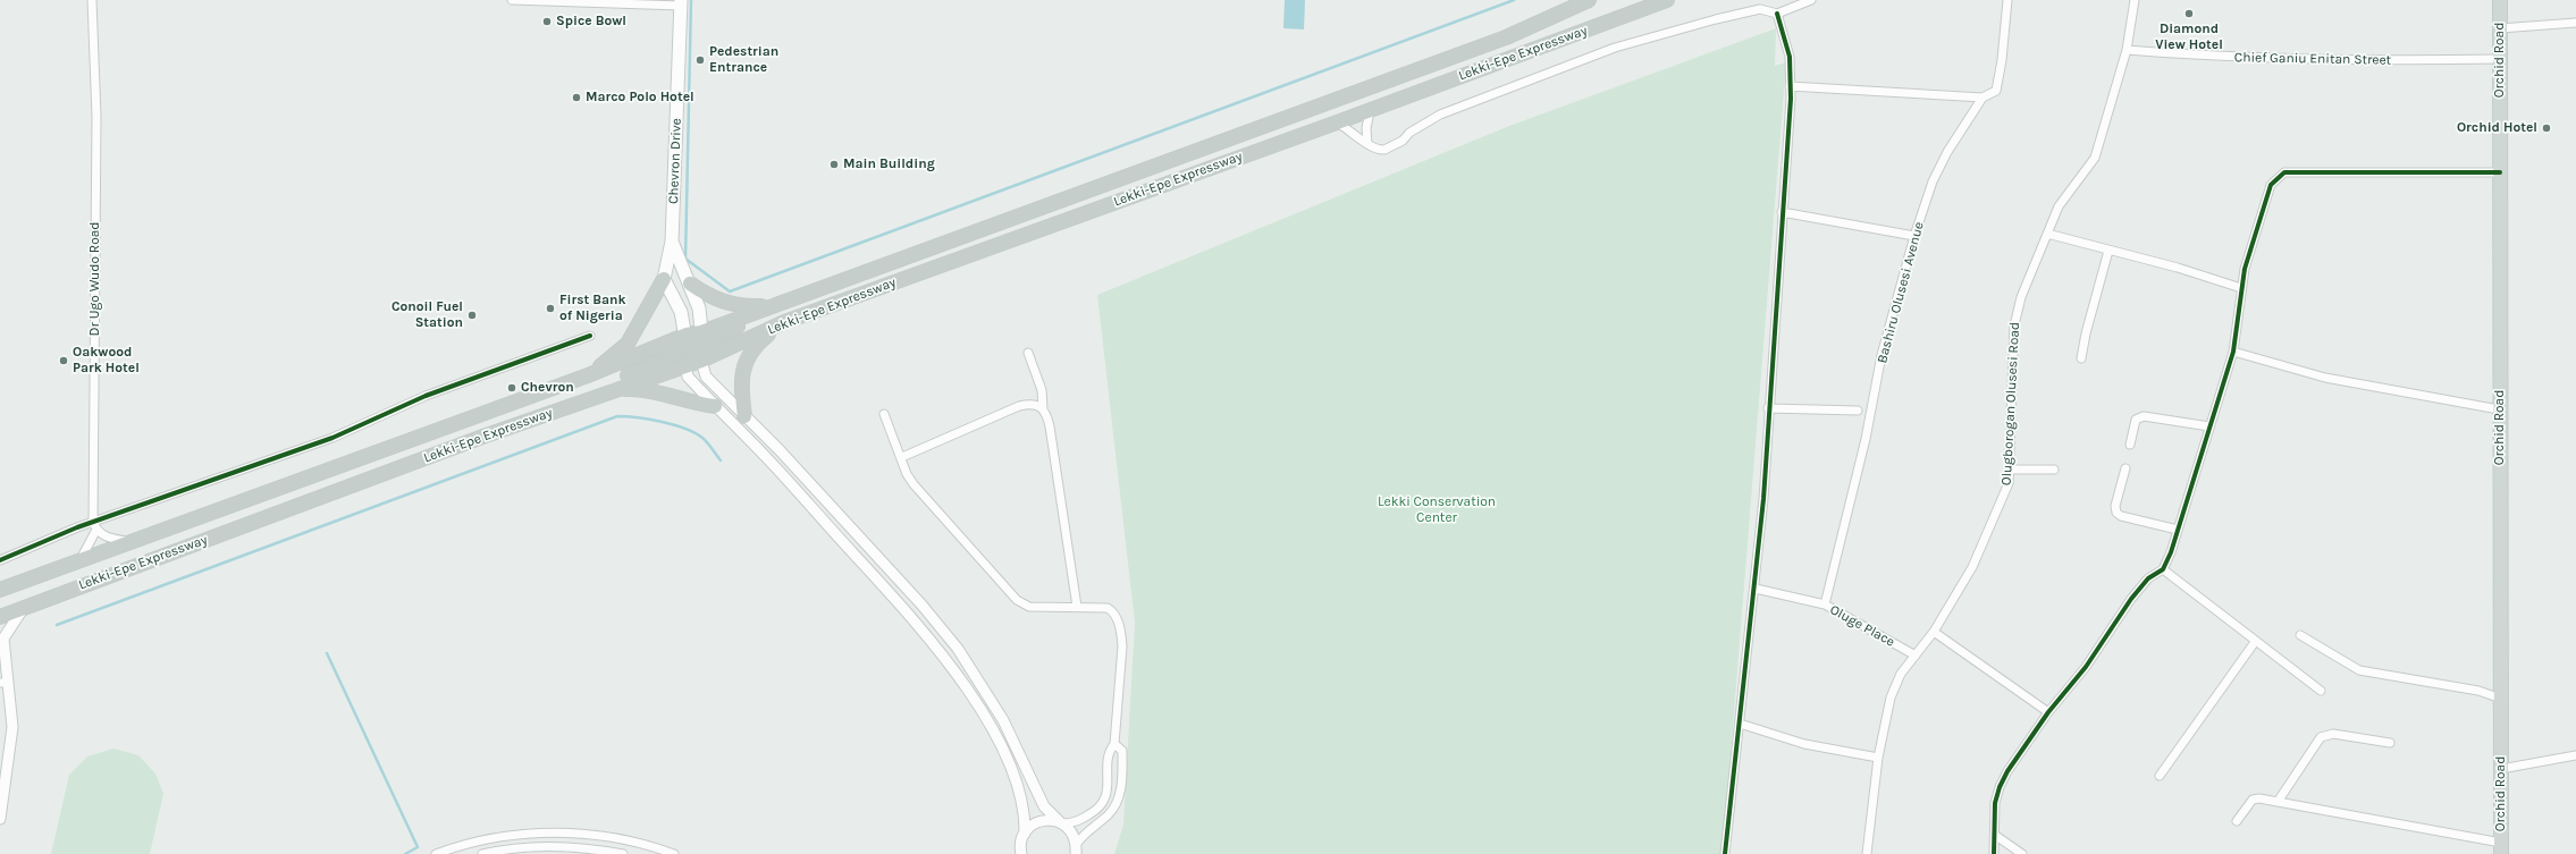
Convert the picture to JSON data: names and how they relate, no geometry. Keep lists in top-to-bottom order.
{
  "streets": {
    "highway": ["Lekki-Epe Expressway"],
    "main road": ["Orchid Road", "Chevron Drive"],
    "street": [
      "Chief Ganiu Enitan Street",
      "Dr Ugo Wudo Road",
      "Bashiru Olusesi Avenue",
      "Olugborogan Olusesi Road",
      "Oluge Place"
    ]
  },
  "crossings": [
    ["Lekki-Epe Expressway", "Chevron Drive"],
    ["Chief Ganiu Enitan Street", "Orchid Road"],
    ["Chief Ganiu Enitan Street", "Olugborogan Olusesi Road"],
    ["Bashiru Olusesi Avenue", "Oluge Place"],
    ["Olugborogan Olusesi Road", "Oluge Place"]
  ],
  "parks": ["Lekki Conservation Center"],
  "places": [
    "Diamond View Hotel",
    "Spice Bowl",
    "Pedestrian Entrance",
    "Marco Polo Hotel",
    "Orchid Hotel",
    "Main Building",
    "First Bank of Nigeria",
    "Conoil Fuel Station",
    "Oakwood Park Hotel",
    "Chevron"
  ]
}
